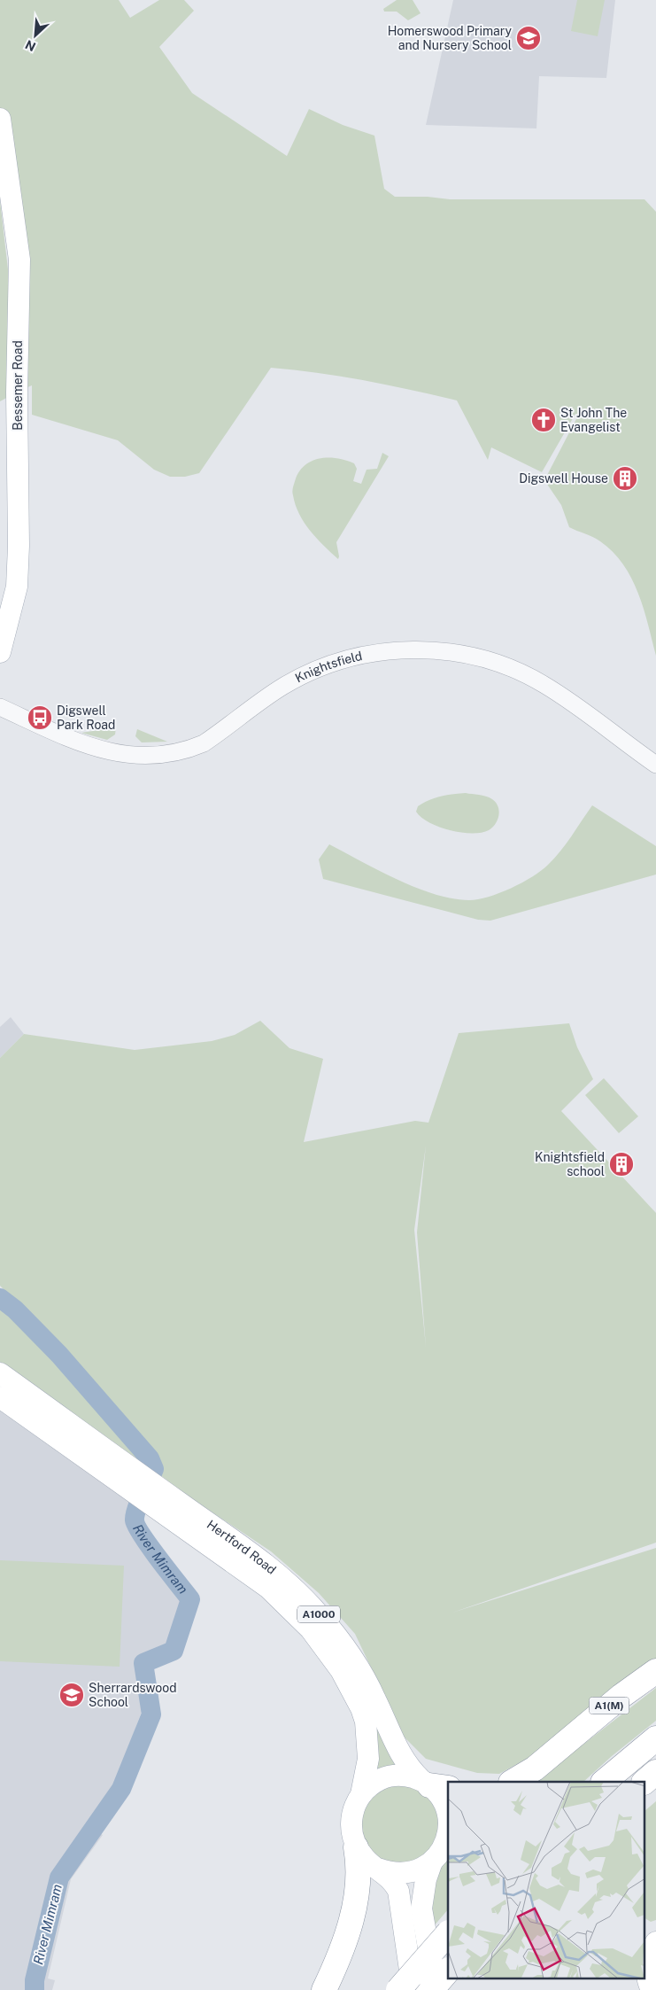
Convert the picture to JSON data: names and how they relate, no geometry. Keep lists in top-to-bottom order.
{
  "streets": {
    "highway": ["A1(M)"],
    "main road": ["Bessemer Road", "Hertford Road", "A1000"],
    "street": ["Knightsfield"]
  },
  "water": ["River Mimram"],
  "places": {
    "school or university": ["Homerswood Primary and Nursery School", "Sherrardswood School"],
    "church": ["St John The Evangelist"],
    "building": ["Digswell House", "Knightsfield school"],
    "bus stop": ["Digswell Park Road"]
  },
  "north": "bottom left"
}
